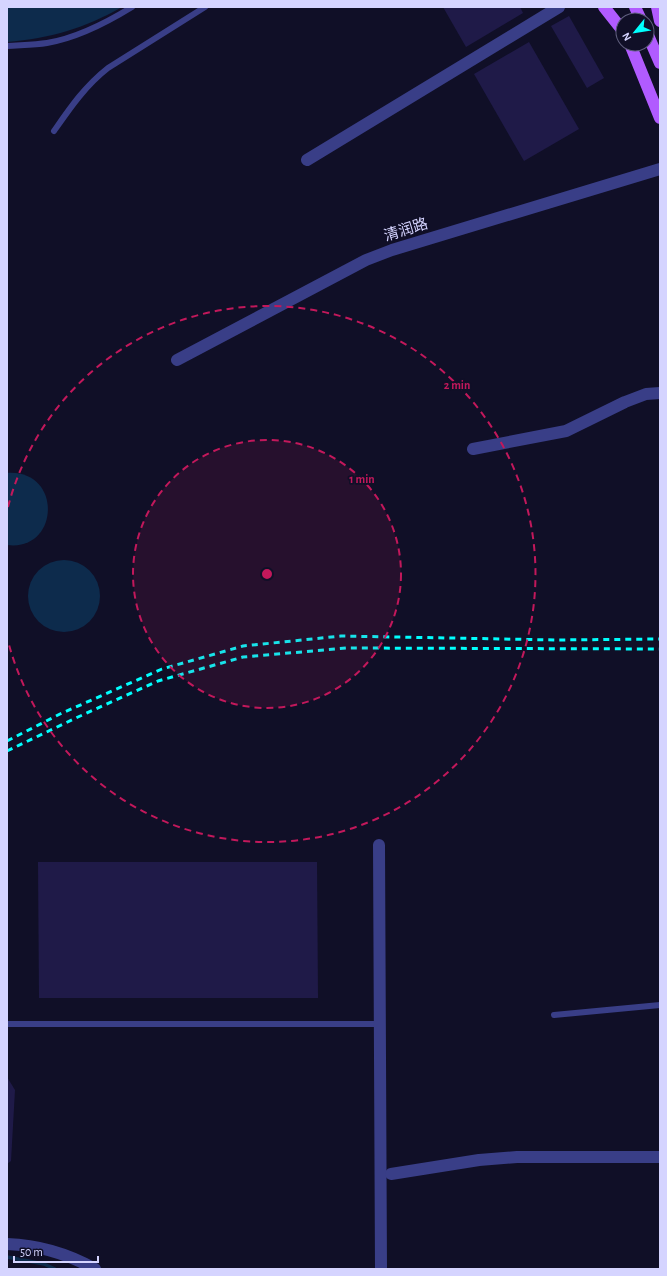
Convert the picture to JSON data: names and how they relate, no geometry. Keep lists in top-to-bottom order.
{
  "streets": {
    "street": ["清润路"]
  },
  "scale_bar": "50 m",
  "north": "bottom left",
  "rings": ["2 min", "1 min"]
}
